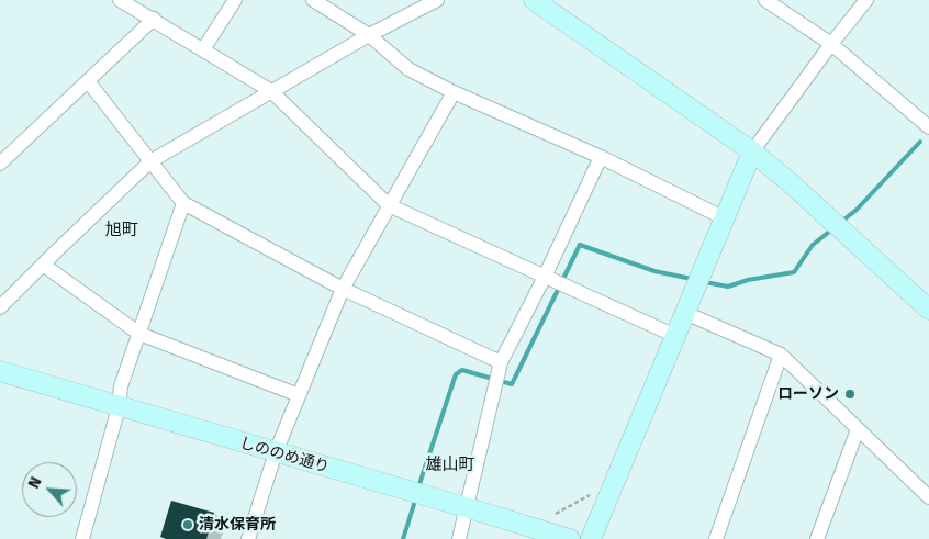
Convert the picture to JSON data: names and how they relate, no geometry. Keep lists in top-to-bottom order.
{
  "streets": {
    "street": ["しののめ通り"]
  },
  "districts": ["旭町", "雄山町"],
  "places": ["ローソン", "清水保育所"],
  "north": "top left"
}
